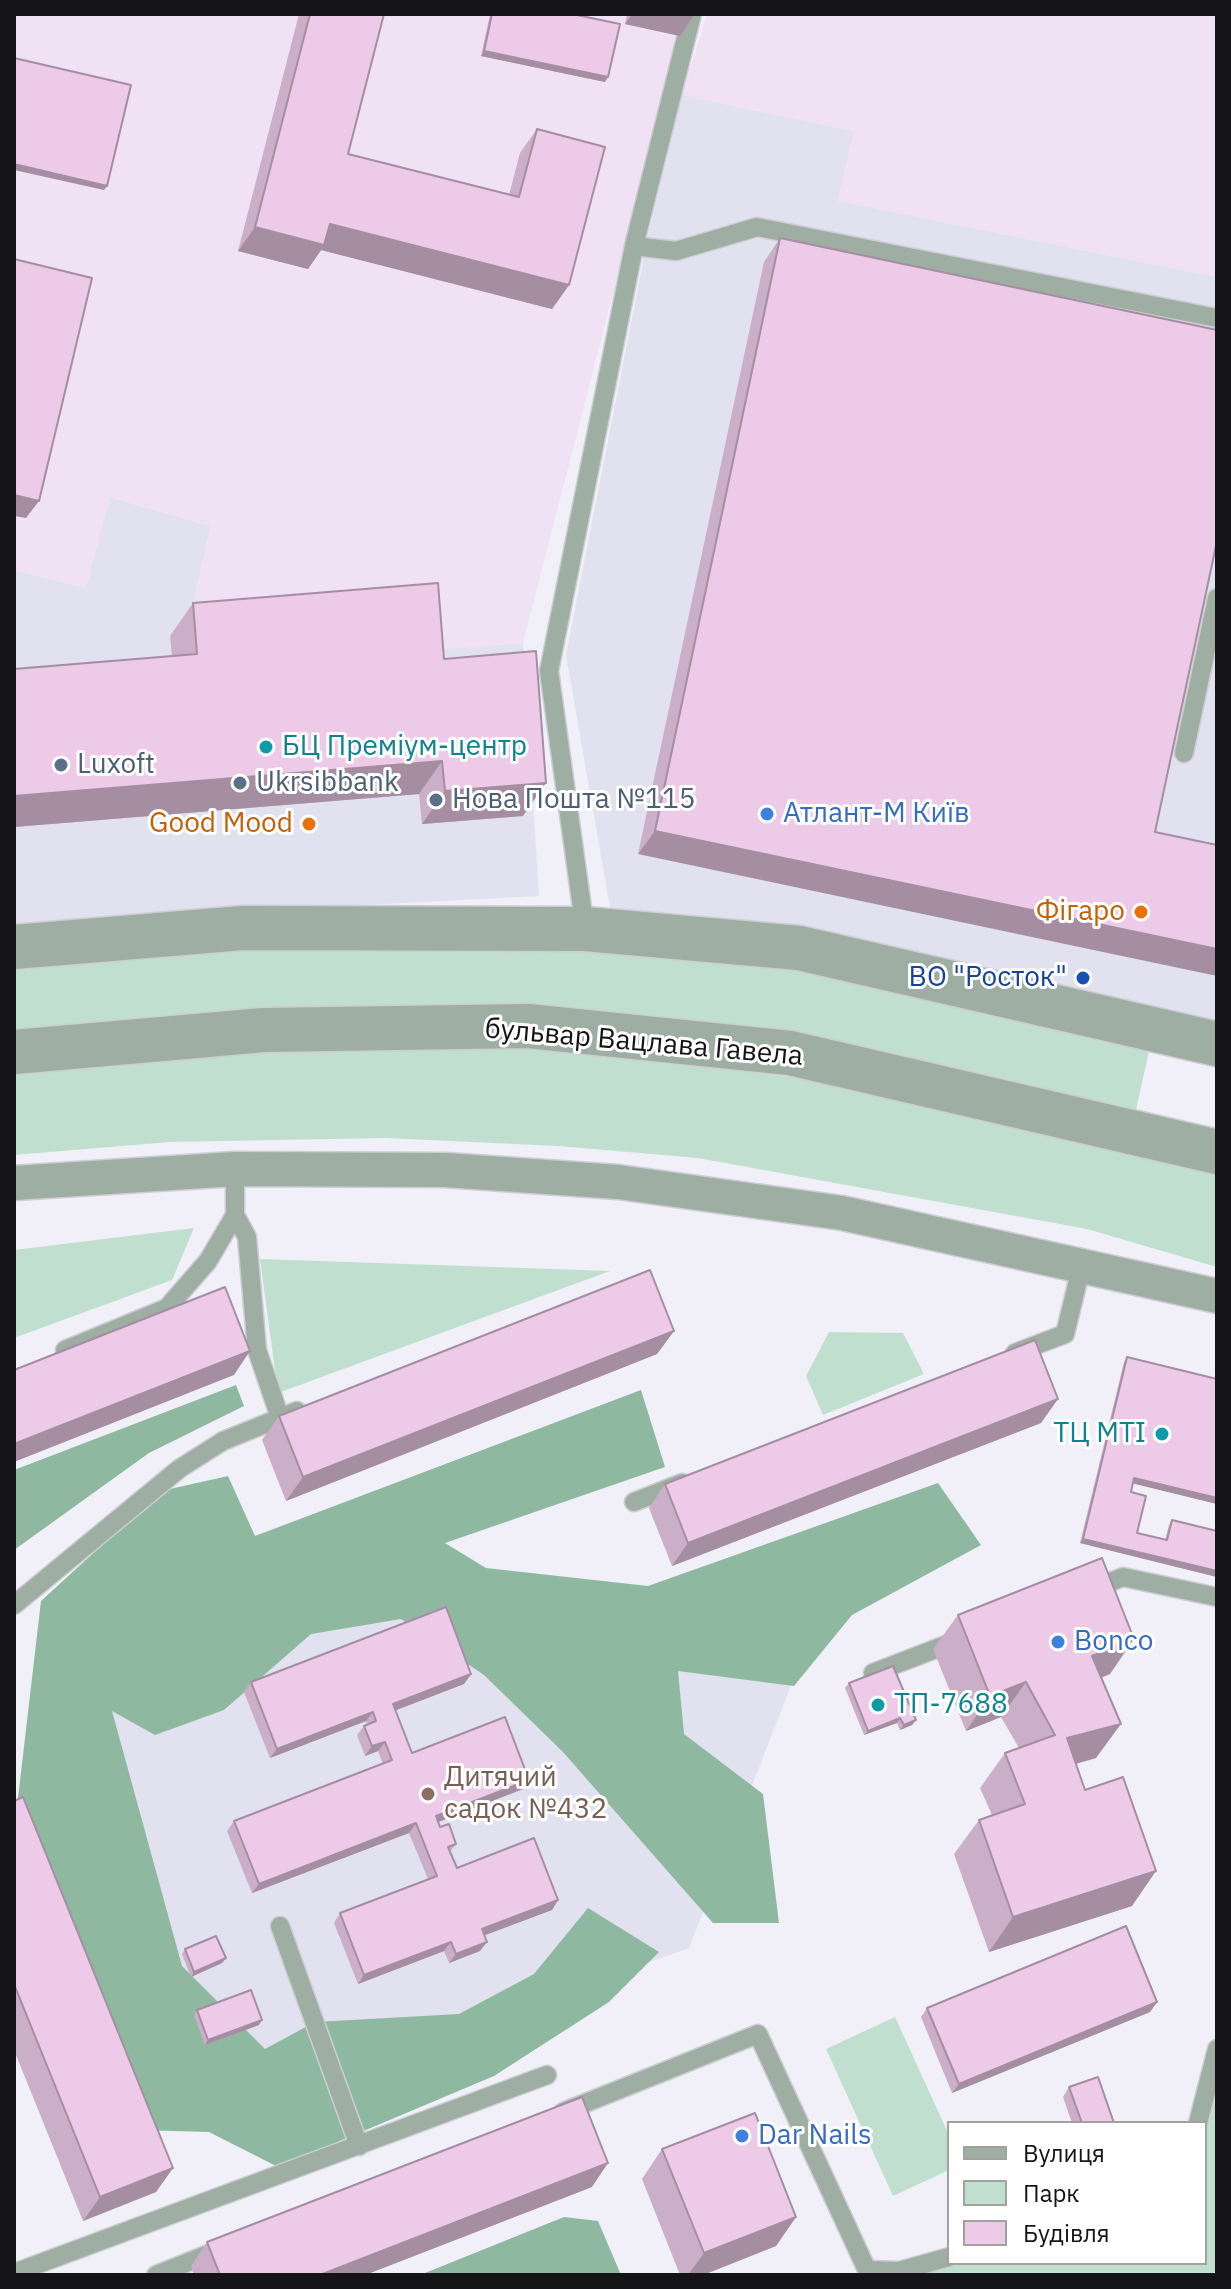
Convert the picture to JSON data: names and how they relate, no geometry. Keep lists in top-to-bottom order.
{
  "streets": {
    "street": ["бульвар Вацлава Гавела"]
  },
  "places": [
    "БЦ Преміум-центр",
    "Luxoft",
    "Ukrsibbank",
    "Нова Пошта №115",
    "Атлант-М Київ",
    "Good Mood",
    "Фігаро",
    "ВО \"Росток\"",
    "ТЦ MTI",
    "Bonco",
    "ТП-7688",
    "Дитячий садок №432",
    "Dar Nails"
  ],
  "legend": ["Вулиця", "Парк", "Будівля"]
}
